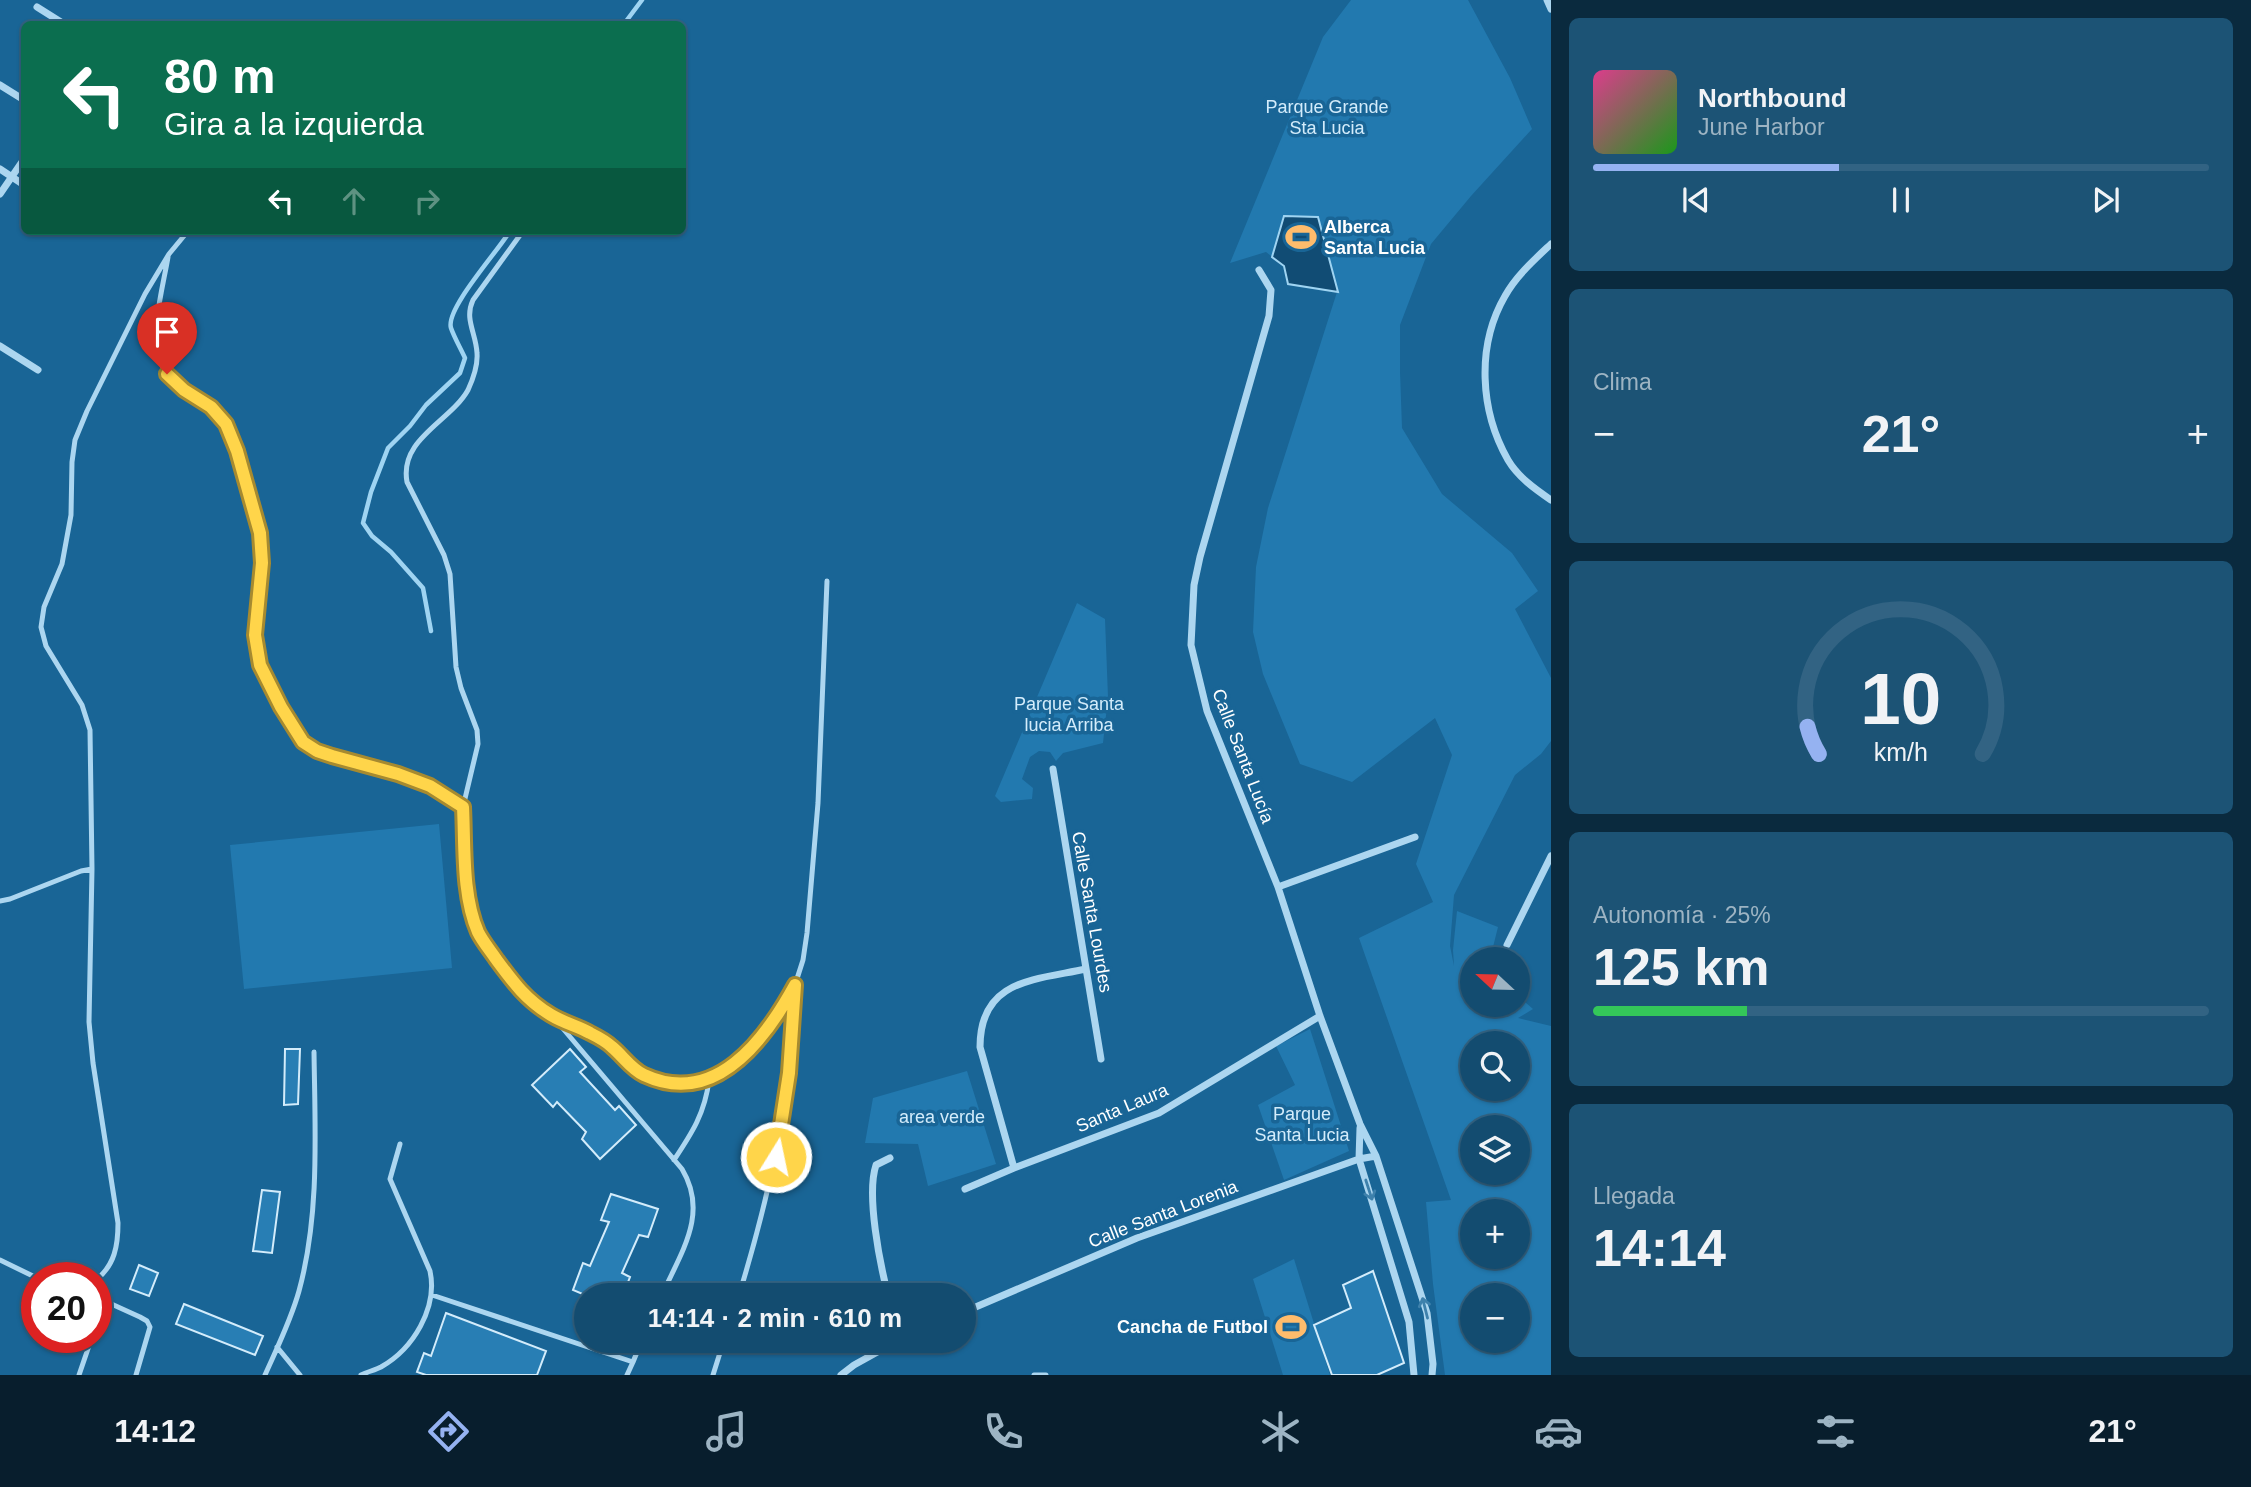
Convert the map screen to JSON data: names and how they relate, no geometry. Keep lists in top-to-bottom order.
{
  "streets": {
    "street": [
      "Calle Santa Lucía",
      "Calle Santa Lourdes",
      "Santa Laura",
      "Calle Santa Lorenia"
    ]
  },
  "crossings": [
    ["Calle Santa Lucía", "Santa Laura"],
    ["Calle Santa Lucía", "Calle Santa Lorenia"]
  ],
  "parks": [
    "Parque Grande Sta Lucia",
    "Parque Santa lucia Arriba",
    "Parque Santa Lucia",
    "area verde"
  ],
  "places": {
    "sports": ["Alberca Santa Lucia", "Cancha de Futbol"]
  },
  "north": "left",
  "page": {
    "turn": ["80 m", "Gira a la izquierda"],
    "song": ["Northbound", "June Harbor"],
    "tile": [
      "Clima",
      ["Autonomía · 25%", "125 km"],
      ["Llegada", "14:14"]
    ],
    "heat": ["−", "21°", "+"],
    "map_buttons": ["+", "−"],
    "limit": "20",
    "trip": "14:14 · 2 min · 610 m",
    "tabs": ["14:12", "21°"],
    "gauge": ["10", "km/h"]
  }
}
